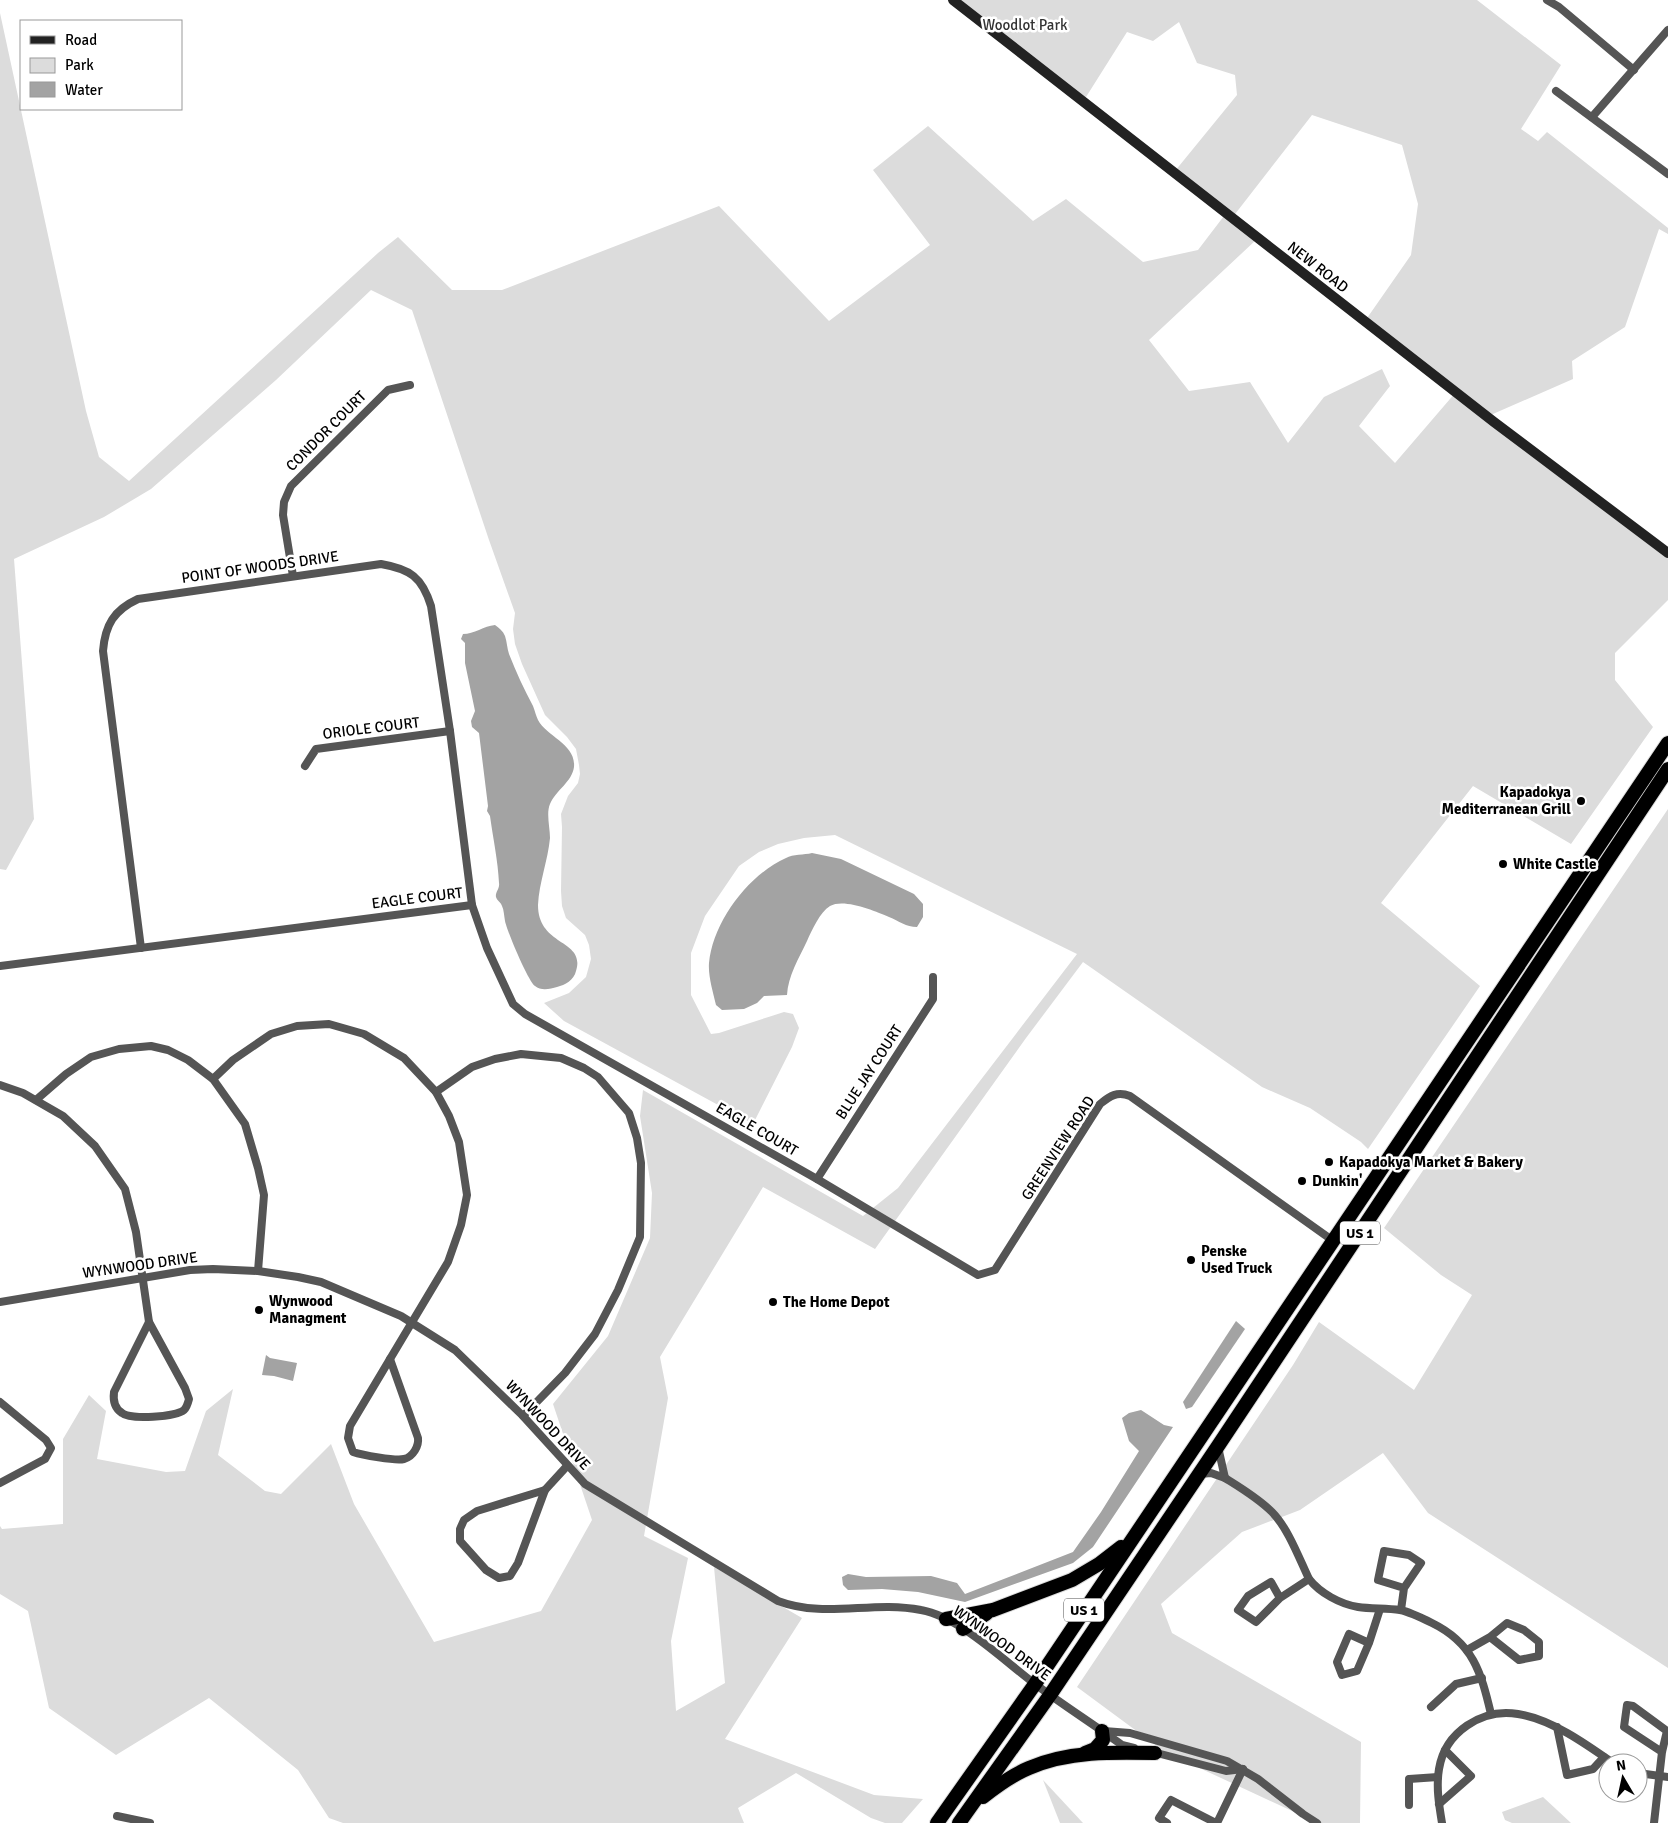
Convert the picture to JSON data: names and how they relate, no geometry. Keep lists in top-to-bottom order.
{
  "streets": {
    "highway": ["US 1"],
    "street": [
      "NEW ROAD",
      "CONDOR COURT",
      "POINT OF WOODS DRIVE",
      "ORIOLE COURT",
      "EAGLE COURT",
      "BLUE JAY COURT",
      "GREENVIEW ROAD",
      "WYNWOOD DRIVE"
    ]
  },
  "crossings": [
    ["CONDOR COURT", "POINT OF WOODS DRIVE"],
    ["POINT OF WOODS DRIVE", "ORIOLE COURT"],
    ["POINT OF WOODS DRIVE", "EAGLE COURT"],
    ["EAGLE COURT", "BLUE JAY COURT"],
    ["EAGLE COURT", "GREENVIEW ROAD"],
    ["BLUE JAY COURT", "GREENVIEW ROAD"],
    ["GREENVIEW ROAD", "US 1"],
    ["US 1", "WYNWOOD DRIVE"]
  ],
  "parks": ["Woodlot Park"],
  "places": [
    "Kapadokya Mediterranean Grill",
    "White Castle",
    "Kapadokya Market & Bakery",
    "Dunkin'",
    "Penske Used Truck",
    "The Home Depot",
    "Wynwood Managment"
  ],
  "legend": ["Road", "Park", "Water"],
  "north": "top"
}
